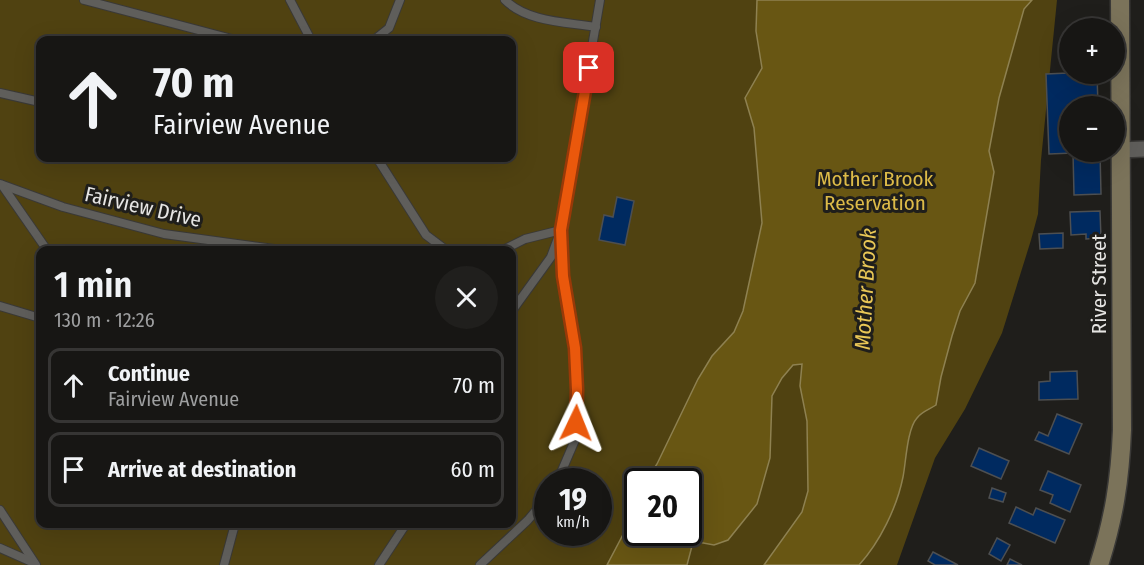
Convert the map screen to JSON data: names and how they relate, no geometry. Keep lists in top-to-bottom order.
{
  "streets": {
    "street": ["River Street"],
    "lane": ["Fairview Drive"]
  },
  "water": ["Mother Brook"],
  "parks": ["Mother Brook Reservation"],
  "page": {
    "map_buttons": ["+", "−"],
    "turn": ["70 m", "Fairview Avenue"],
    "heading": ["1 min", "130 m · 12:26"],
    "list": [
      {
        "name": "Continue",
        "note": "Fairview Avenue",
        "value": "70 m"
      },
      {
        "name": "Arrive at destination",
        "value": "60 m"
      }
    ],
    "speed": "19 km/h",
    "limit": "20"
  }
}
